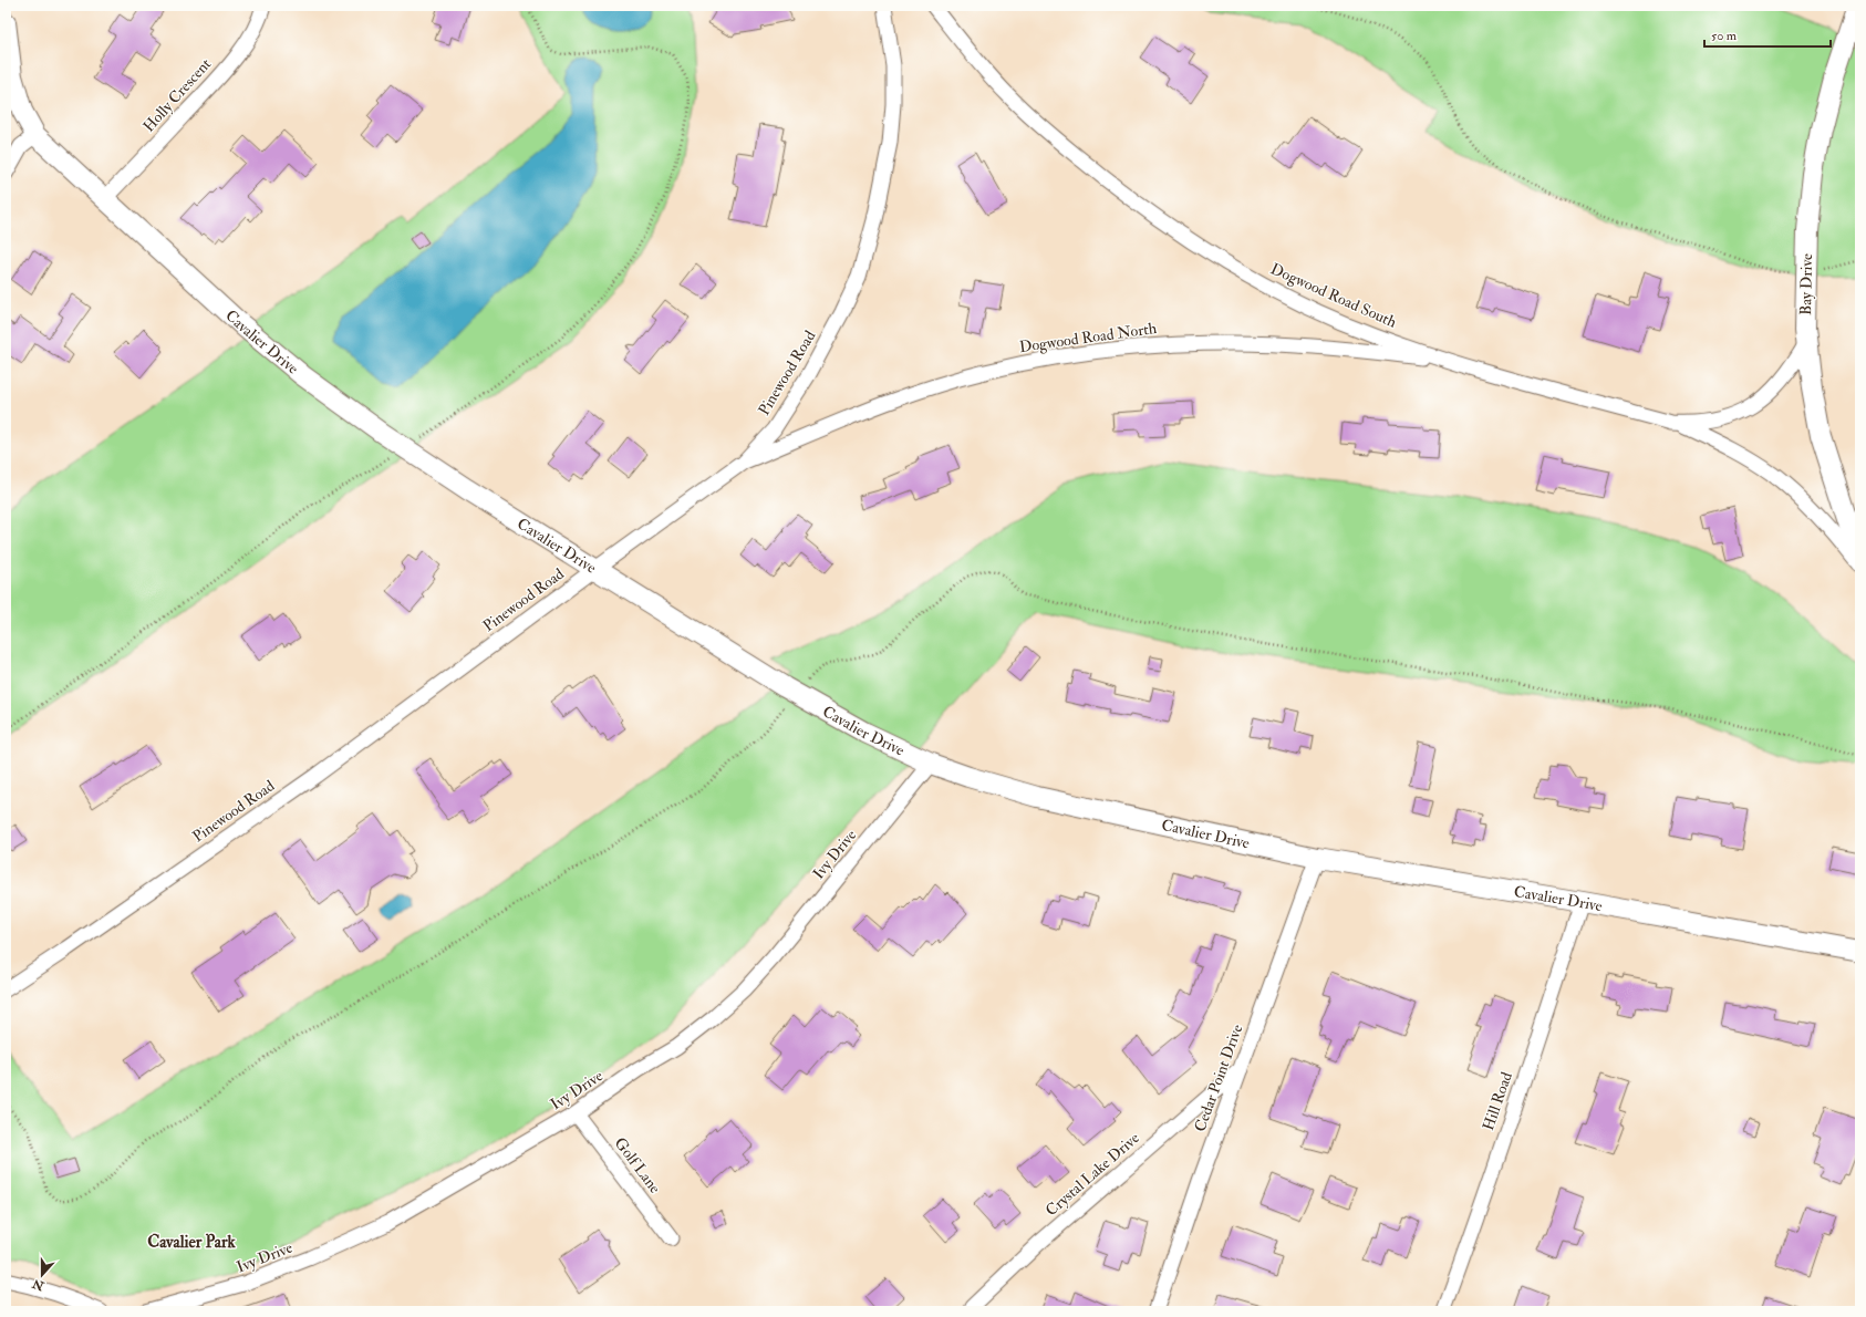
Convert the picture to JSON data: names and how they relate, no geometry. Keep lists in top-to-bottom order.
{
  "streets": {
    "street": [
      "Holly Crescent",
      "Bay Drive",
      "Dogwood Road South",
      "Dogwood Road North",
      "Cavalier Drive",
      "Pinewood Road",
      "Ivy Drive",
      "Cedar Point Drive",
      "Hill Road",
      "Golf Lane",
      "Crystal Lake Drive"
    ]
  },
  "crossings": [
    ["Holly Crescent", "Cavalier Drive"],
    ["Bay Drive", "Dogwood Road South"],
    ["Dogwood Road South", "Dogwood Road North"],
    ["Dogwood Road North", "Pinewood Road"],
    ["Cavalier Drive", "Pinewood Road"],
    ["Cavalier Drive", "Ivy Drive"],
    ["Cavalier Drive", "Cedar Point Drive"],
    ["Cavalier Drive", "Hill Road"],
    ["Ivy Drive", "Golf Lane"],
    ["Cedar Point Drive", "Crystal Lake Drive"]
  ],
  "districts": ["Cavalier Park"],
  "scale_bar": "50 m",
  "north": "bottom"
}
